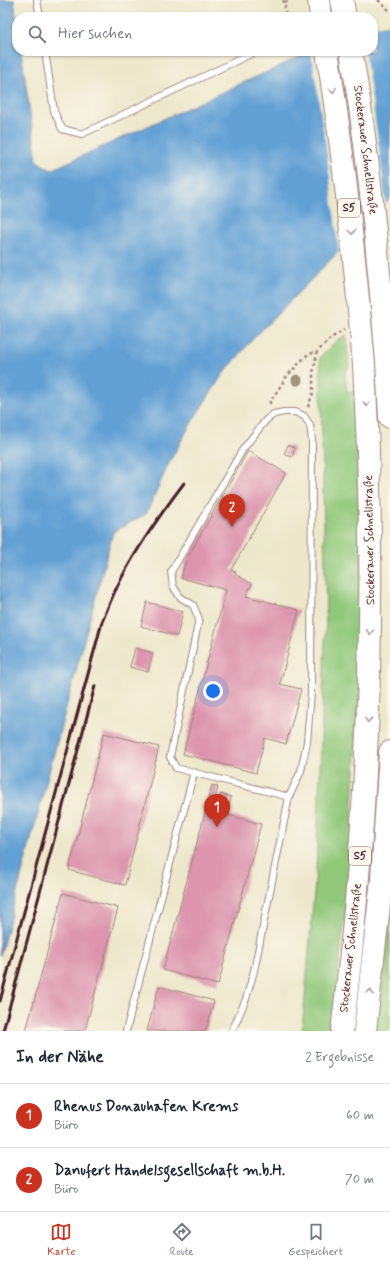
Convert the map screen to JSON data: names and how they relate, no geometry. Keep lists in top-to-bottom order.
{
  "streets": {
    "highway": ["Stockerauer Schnellstraße", "S5"]
  },
  "page": {
    "search": "Hier suchen",
    "pins": ["2", "1"],
    "heading": ["In der Nähe", "2 Ergebnisse"],
    "list": [
      {
        "mark": "1",
        "name": "Rhenus Donauhafen Krems",
        "note": "Büro",
        "value": "60 m"
      },
      {
        "mark": "2",
        "name": "Danufert Handelsgesellschaft m.b.H.",
        "note": "Büro",
        "value": "70 m"
      }
    ],
    "nav": ["Karte", "Route", "Gespeichert"]
  }
}
